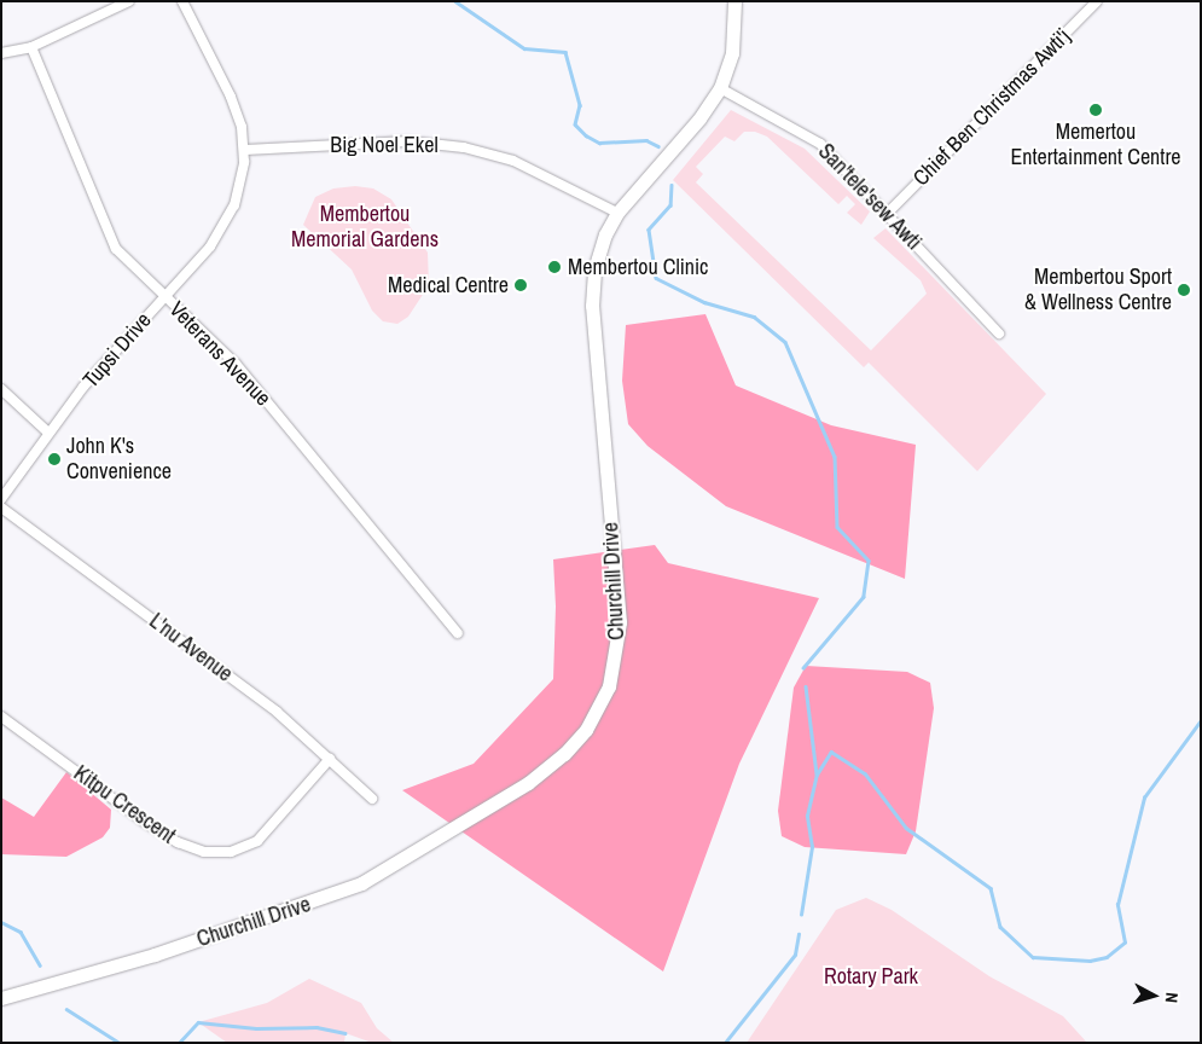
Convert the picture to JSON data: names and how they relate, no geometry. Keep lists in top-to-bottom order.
{
  "streets": {
    "main road": ["Churchill Drive"],
    "street": [
      "Chief Ben Christmas Awti'j",
      "Big Noel Ekel",
      "San'tele'sew Awti",
      "Tupsi Drive",
      "Veterans Avenue",
      "L'nu Avenue",
      "Kitpu Crescent"
    ]
  },
  "crossings": [
    ["Chief Ben Christmas Awti'j", "San'tele'sew Awti"],
    ["Big Noel Ekel", "Tupsi Drive"],
    ["Big Noel Ekel", "Churchill Drive"],
    ["San'tele'sew Awti", "Churchill Drive"],
    ["Tupsi Drive", "Veterans Avenue"],
    ["L'nu Avenue", "Kitpu Crescent"]
  ],
  "parks": ["Membertou Memorial Gardens", "Rotary Park"],
  "places": [
    "Memertou Entertainment Centre",
    "Membertou Clinic",
    "Medical Centre",
    "Membertou Sport & Wellness Centre",
    "John K's Convenience"
  ],
  "north": "right"
}
